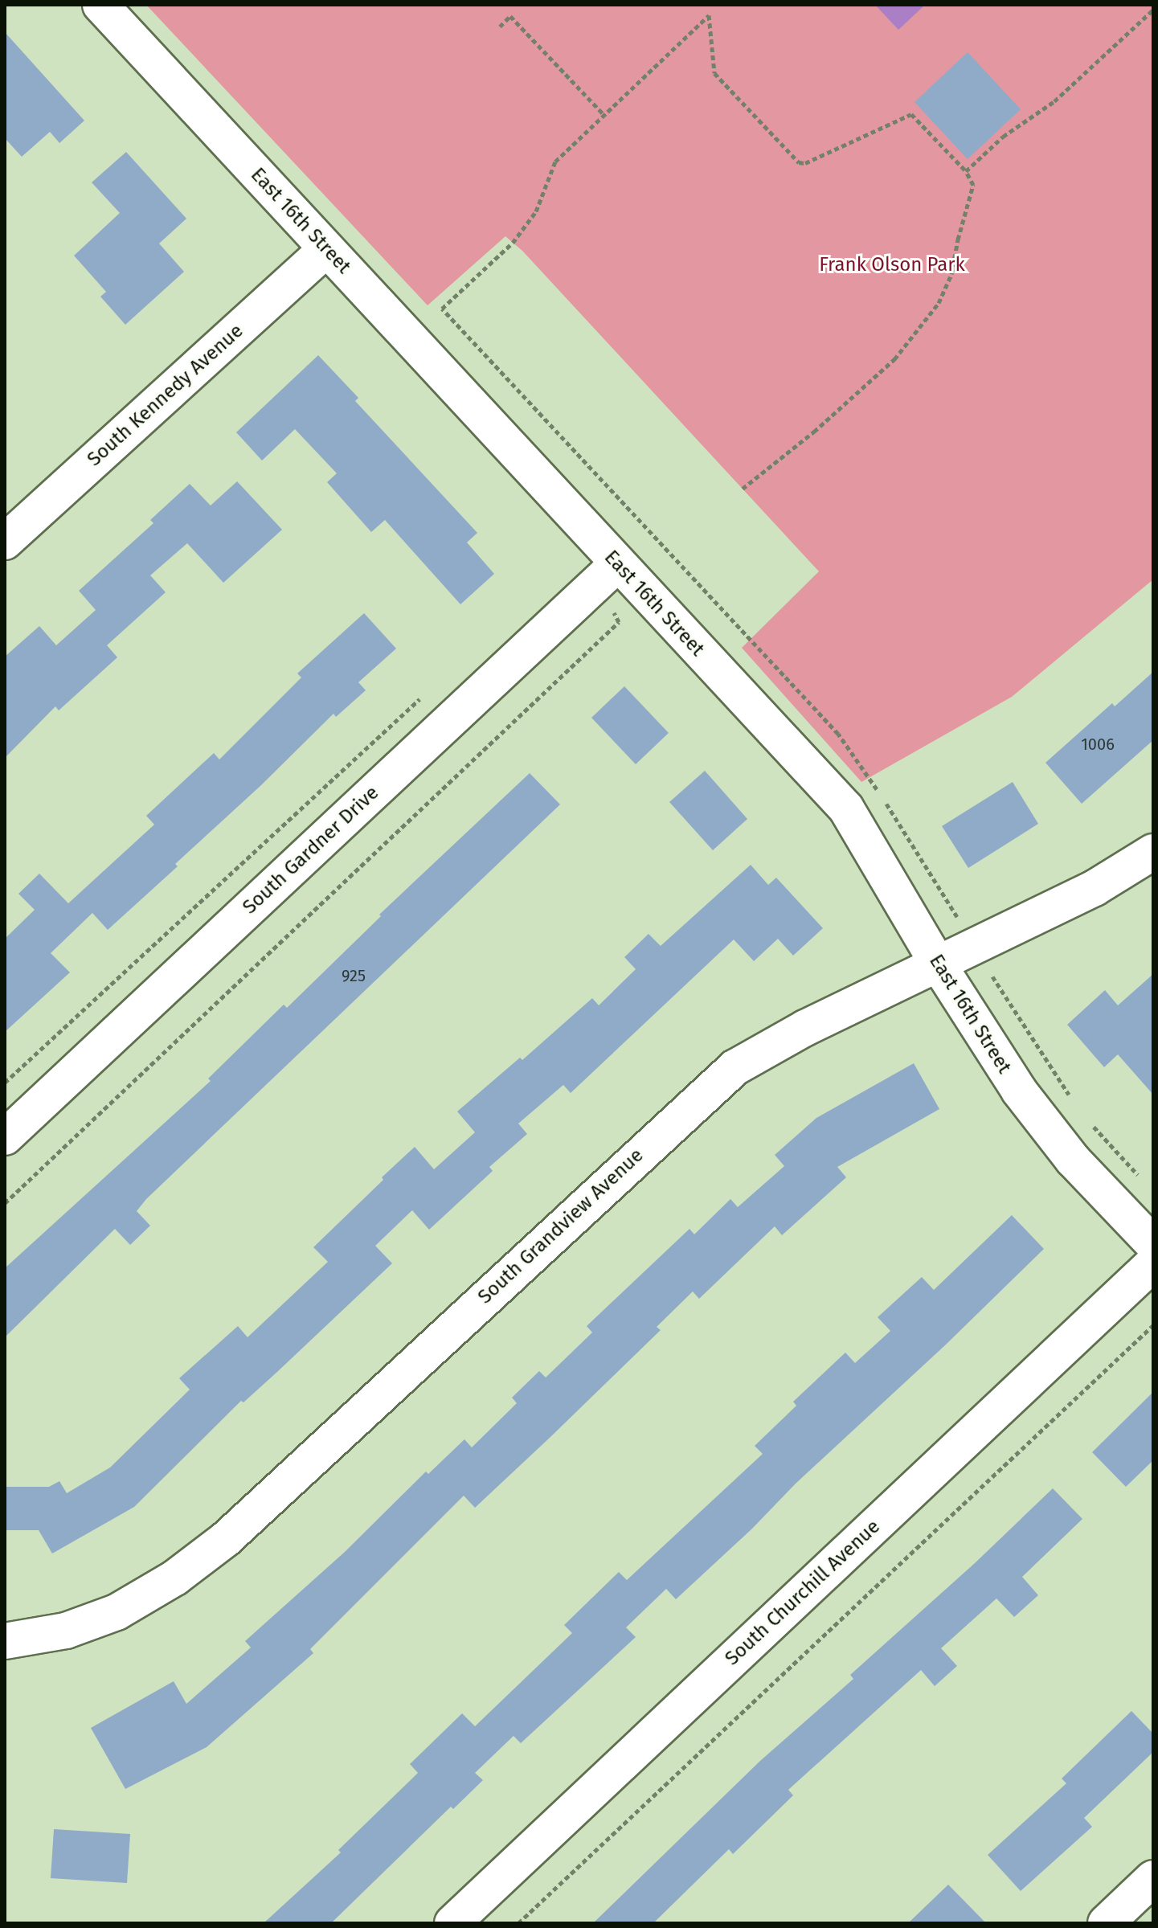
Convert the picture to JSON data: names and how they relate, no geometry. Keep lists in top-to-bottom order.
{
  "streets": {
    "street": [
      "East 16th Street",
      "South Kennedy Avenue",
      "South Gardner Drive",
      "South Grandview Avenue",
      "South Churchill Avenue"
    ]
  },
  "crossings": [
    ["East 16th Street", "South Kennedy Avenue"],
    ["East 16th Street", "South Gardner Drive"],
    ["East 16th Street", "South Grandview Avenue"]
  ],
  "parks": ["Frank Olson Park"],
  "house_numbers": ["1006", "925"]
}
